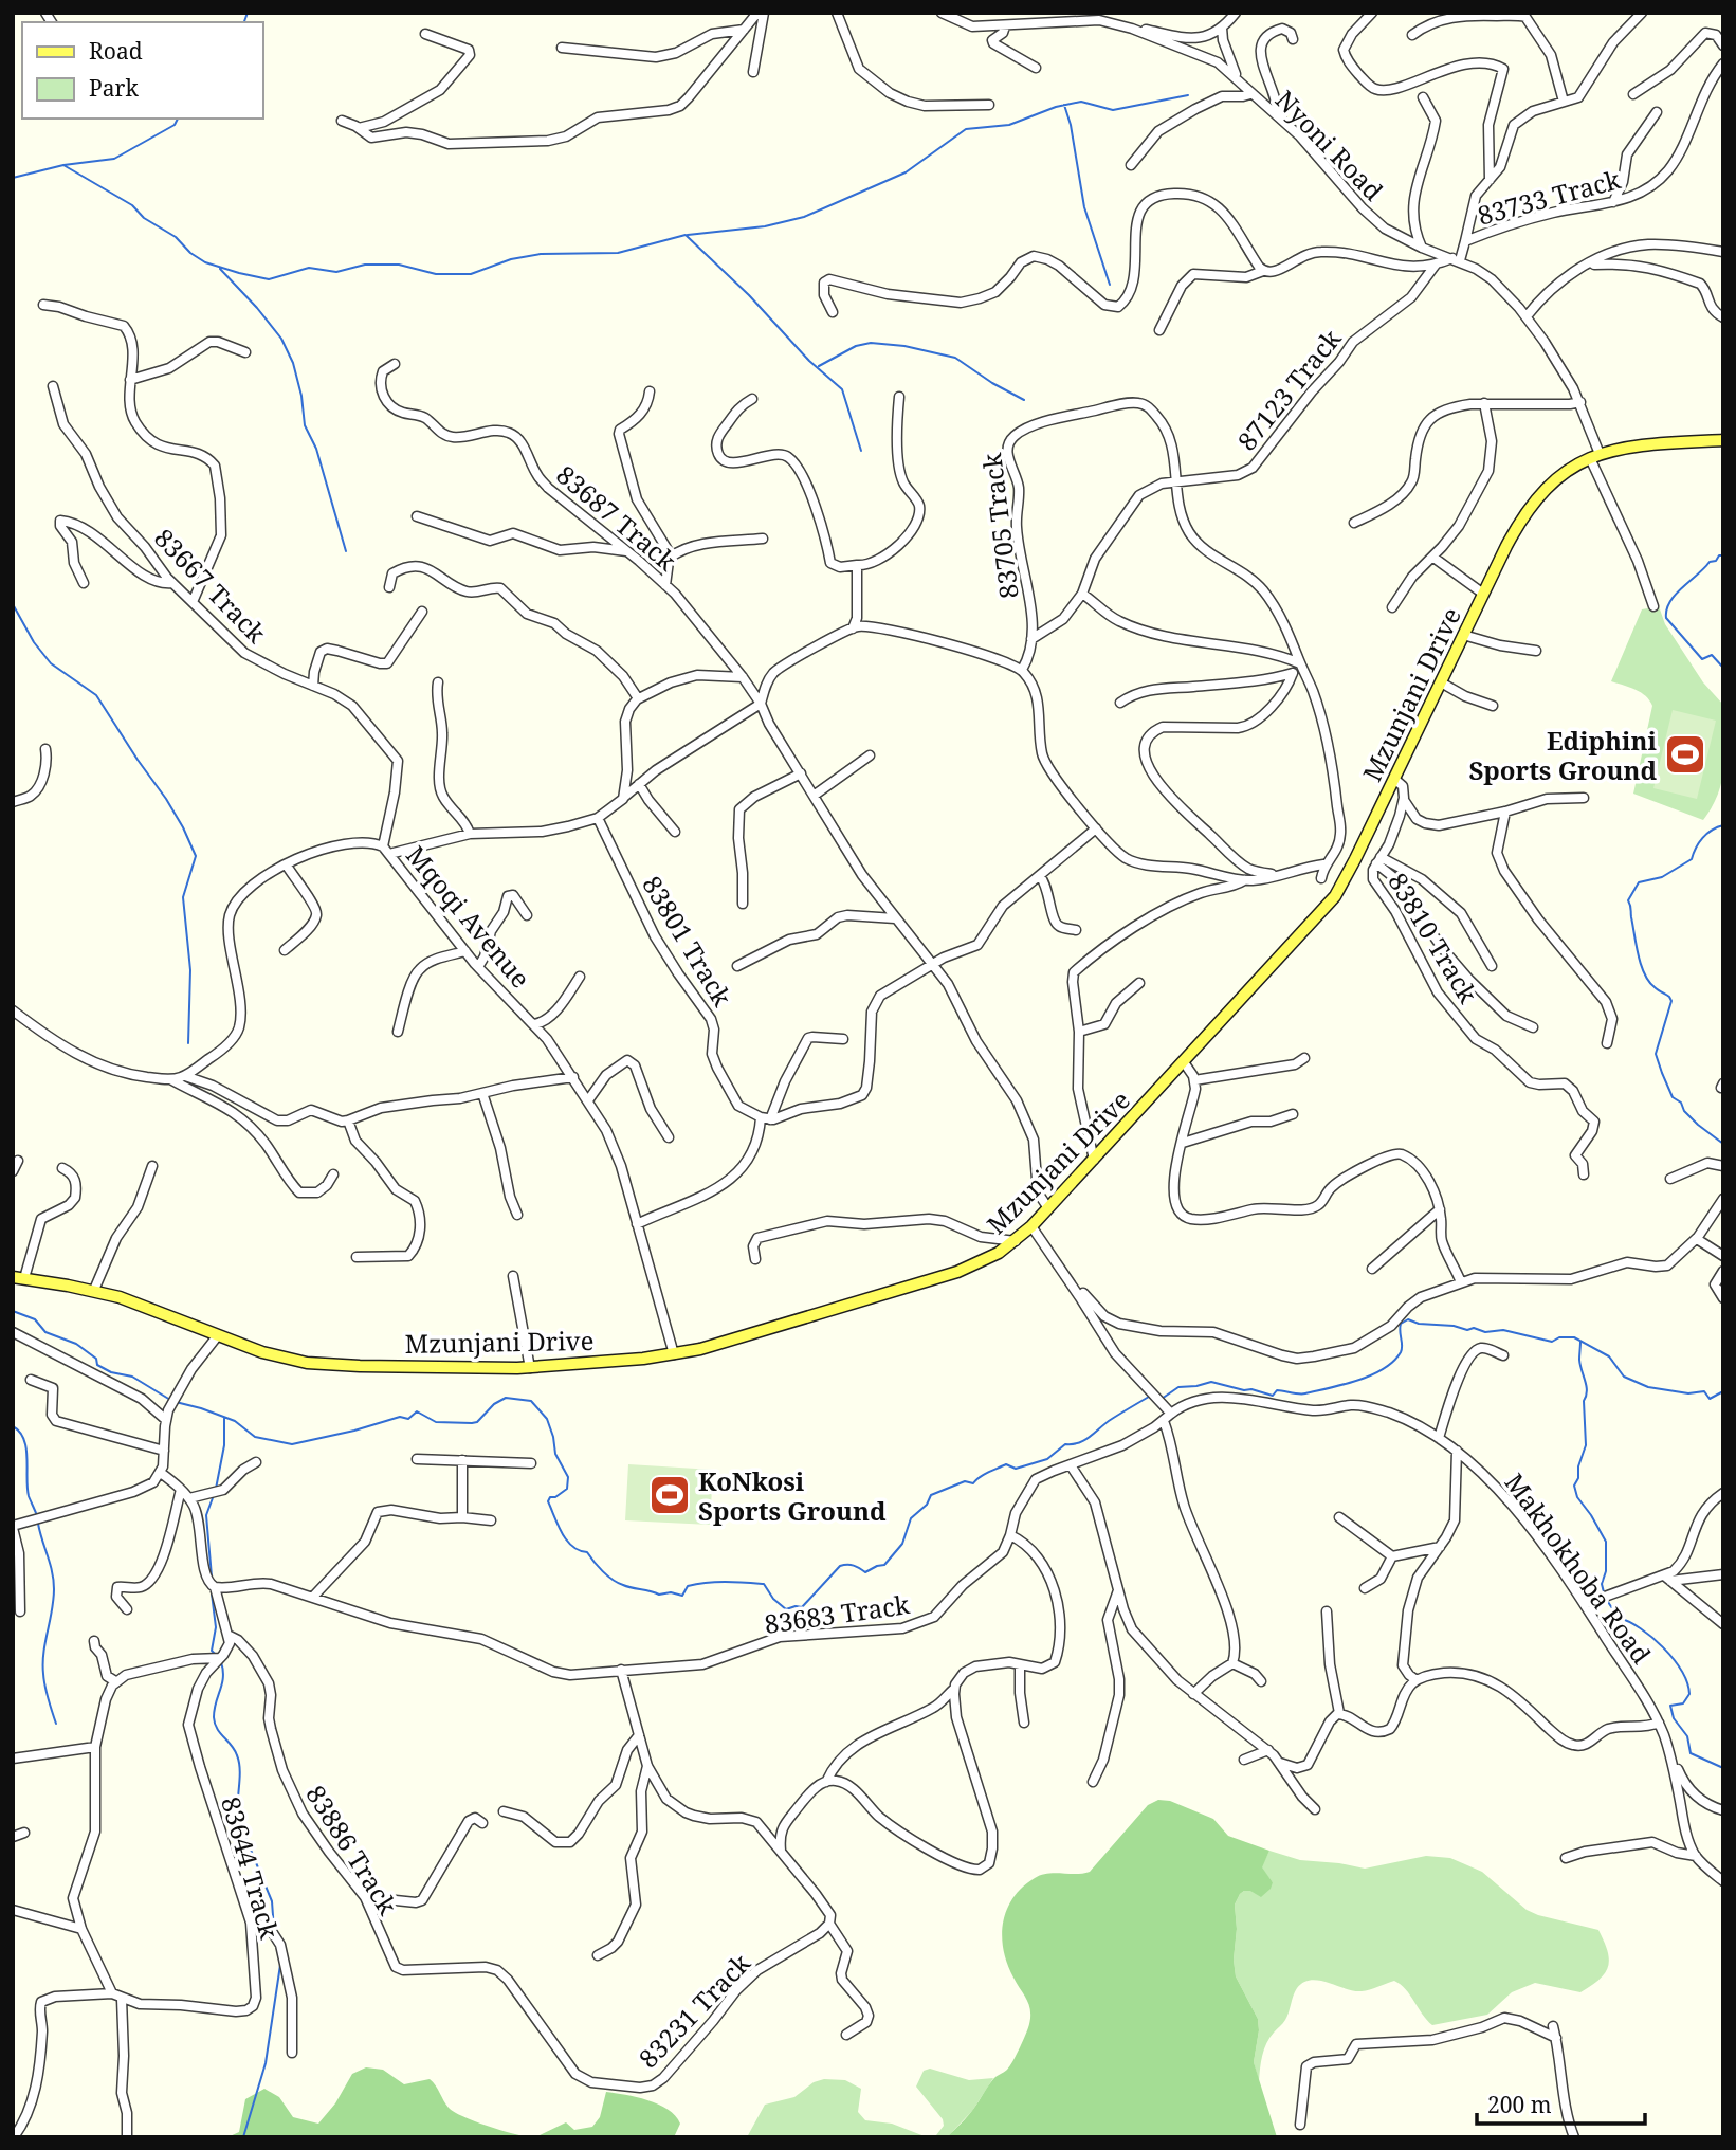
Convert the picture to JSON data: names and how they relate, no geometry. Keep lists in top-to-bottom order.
{
  "streets": {
    "main road": ["Mzunjani Drive"],
    "street": [
      "Nyoni Road",
      "83733 Track",
      "87123 Track",
      "83687 Track",
      "83705 Track",
      "83667 Track",
      "Mqoqi Avenue",
      "83810 Track",
      "83801 Track",
      "Makhokhoba Road",
      "83683 Track",
      "83886 Track",
      "83644 Track",
      "83231 Track"
    ]
  },
  "crossings": [
    ["Nyoni Road", "83733 Track"],
    ["Nyoni Road", "Mzunjani Drive"],
    ["87123 Track", "83705 Track"],
    ["83687 Track", "Mzunjani Drive"],
    ["83667 Track", "Mqoqi Avenue"],
    ["Mzunjani Drive", "Mqoqi Avenue"],
    ["Makhokhoba Road", "83683 Track"],
    ["83886 Track", "83644 Track"],
    ["83886 Track", "83231 Track"]
  ],
  "places": {
    "sports": ["Ediphini Sports Ground", "KoNkosi Sports Ground"]
  },
  "legend": ["Road", "Park"],
  "scale_bar": "200 m"
}
